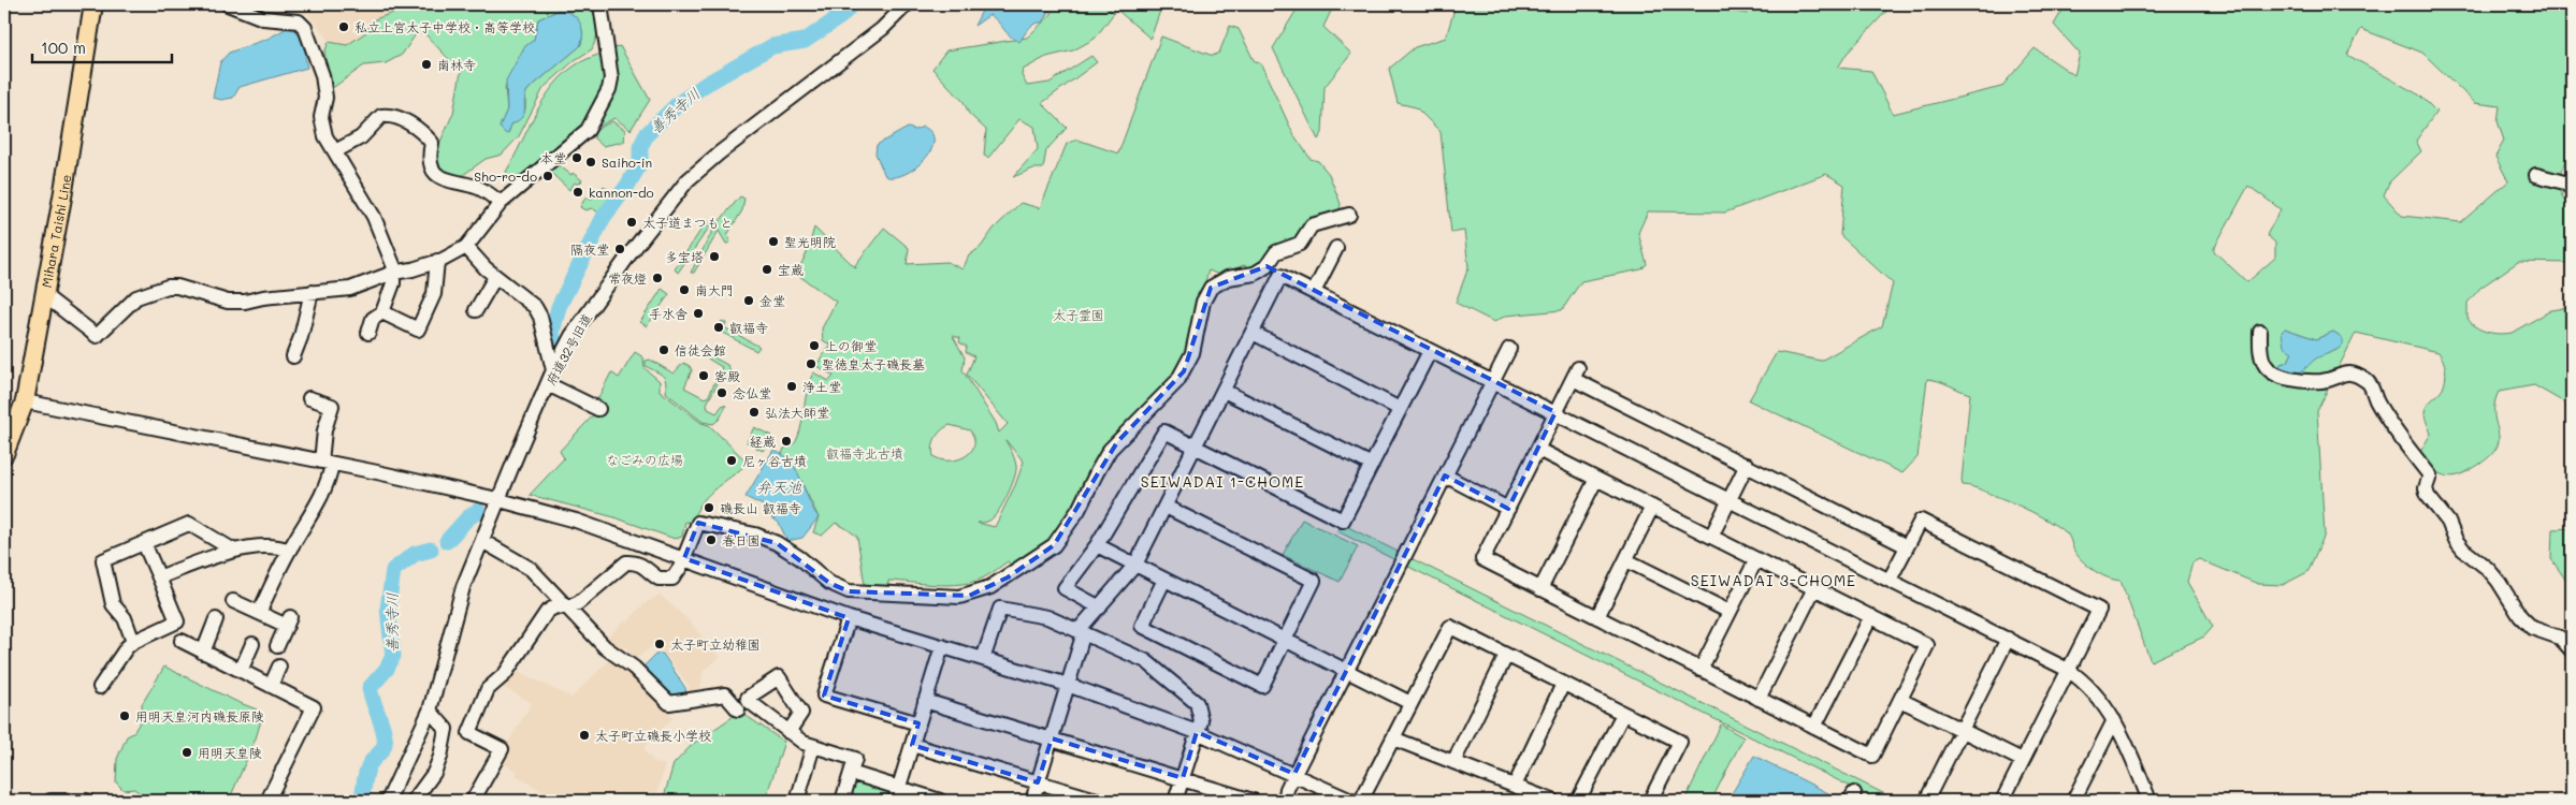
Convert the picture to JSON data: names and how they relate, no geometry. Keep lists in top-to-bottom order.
{
  "streets": {
    "main road": ["Mihara Taishi Line"],
    "street": ["府道32号旧道"]
  },
  "districts": ["SEIWADAI 1-CHOME", "SEIWADAI 3-CHOME"],
  "water": ["善秀寺川", "弁天池"],
  "parks": ["太子霊園", "叡福寺北古墳", "なごみの広場"],
  "places": [
    "私立上宮太子中学校・高等学校",
    "南林寺",
    "本堂",
    "Saiho-in",
    "Sho-ro-do",
    "kannon-do",
    "太子道まつもと",
    "聖光明院",
    "隔夜堂",
    "多宝塔",
    "宝蔵",
    "常夜燈",
    "南大門",
    "金堂",
    "手水舎",
    "叡福寺",
    "上の御堂",
    "信徒会館",
    "聖徳皇太子磯長墓",
    "客殿",
    "浄土堂",
    "念仏堂",
    "弘法大師堂",
    "経蔵",
    "尼ヶ谷古墳",
    "磯長山 叡福寺",
    "春日園",
    "太子町立幼稚園",
    "用明天皇河内磯長原陵",
    "太子町立磯長小学校",
    "用明天皇陵"
  ],
  "scale_bar": "100 m"
}
